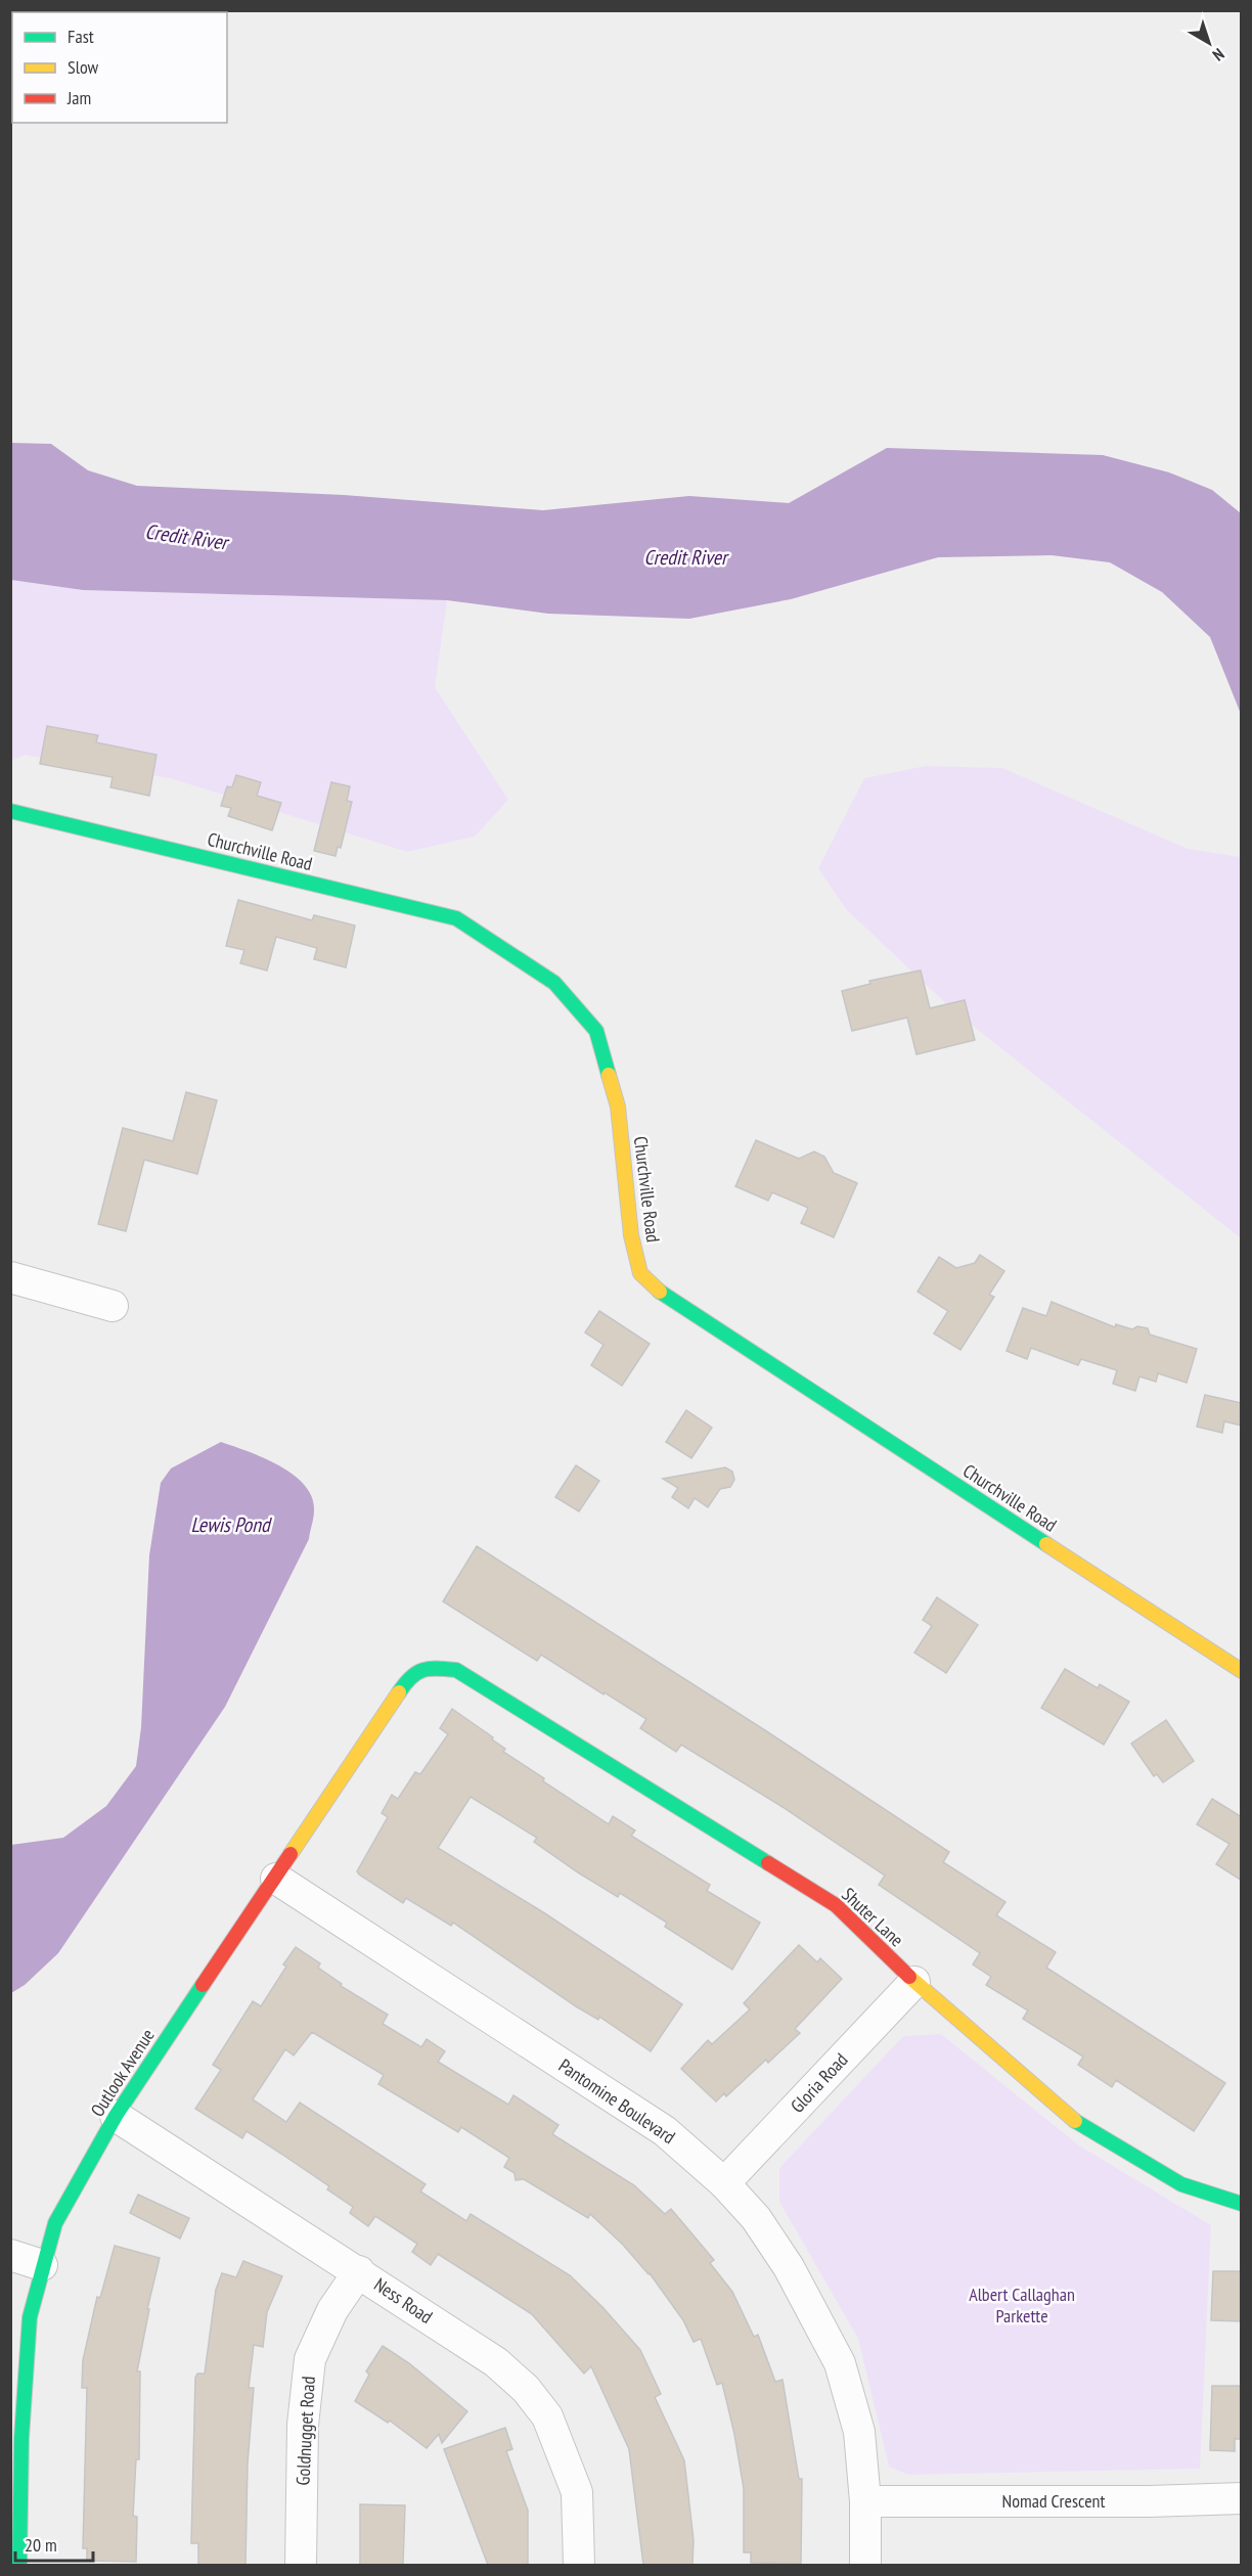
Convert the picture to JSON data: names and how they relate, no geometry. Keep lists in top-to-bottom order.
{
  "streets": {
    "street": [
      "Churchville Road",
      "Shuter Lane",
      "Outlook Avenue",
      "Gloria Road",
      "Pantomine Boulevard",
      "Ness Road",
      "Goldnugget Road",
      "Nomad Crescent"
    ]
  },
  "crossings": [
    ["Shuter Lane", "Outlook Avenue"],
    ["Shuter Lane", "Gloria Road"],
    ["Outlook Avenue", "Pantomine Boulevard"],
    ["Outlook Avenue", "Ness Road"],
    ["Gloria Road", "Pantomine Boulevard"],
    ["Pantomine Boulevard", "Nomad Crescent"],
    ["Ness Road", "Goldnugget Road"]
  ],
  "water": ["Credit River", "Lewis Pond"],
  "parks": ["Albert Callaghan Parkette"],
  "legend": ["Fast", "Slow", "Jam"],
  "scale_bar": "20 m",
  "north": "bottom right"
}
